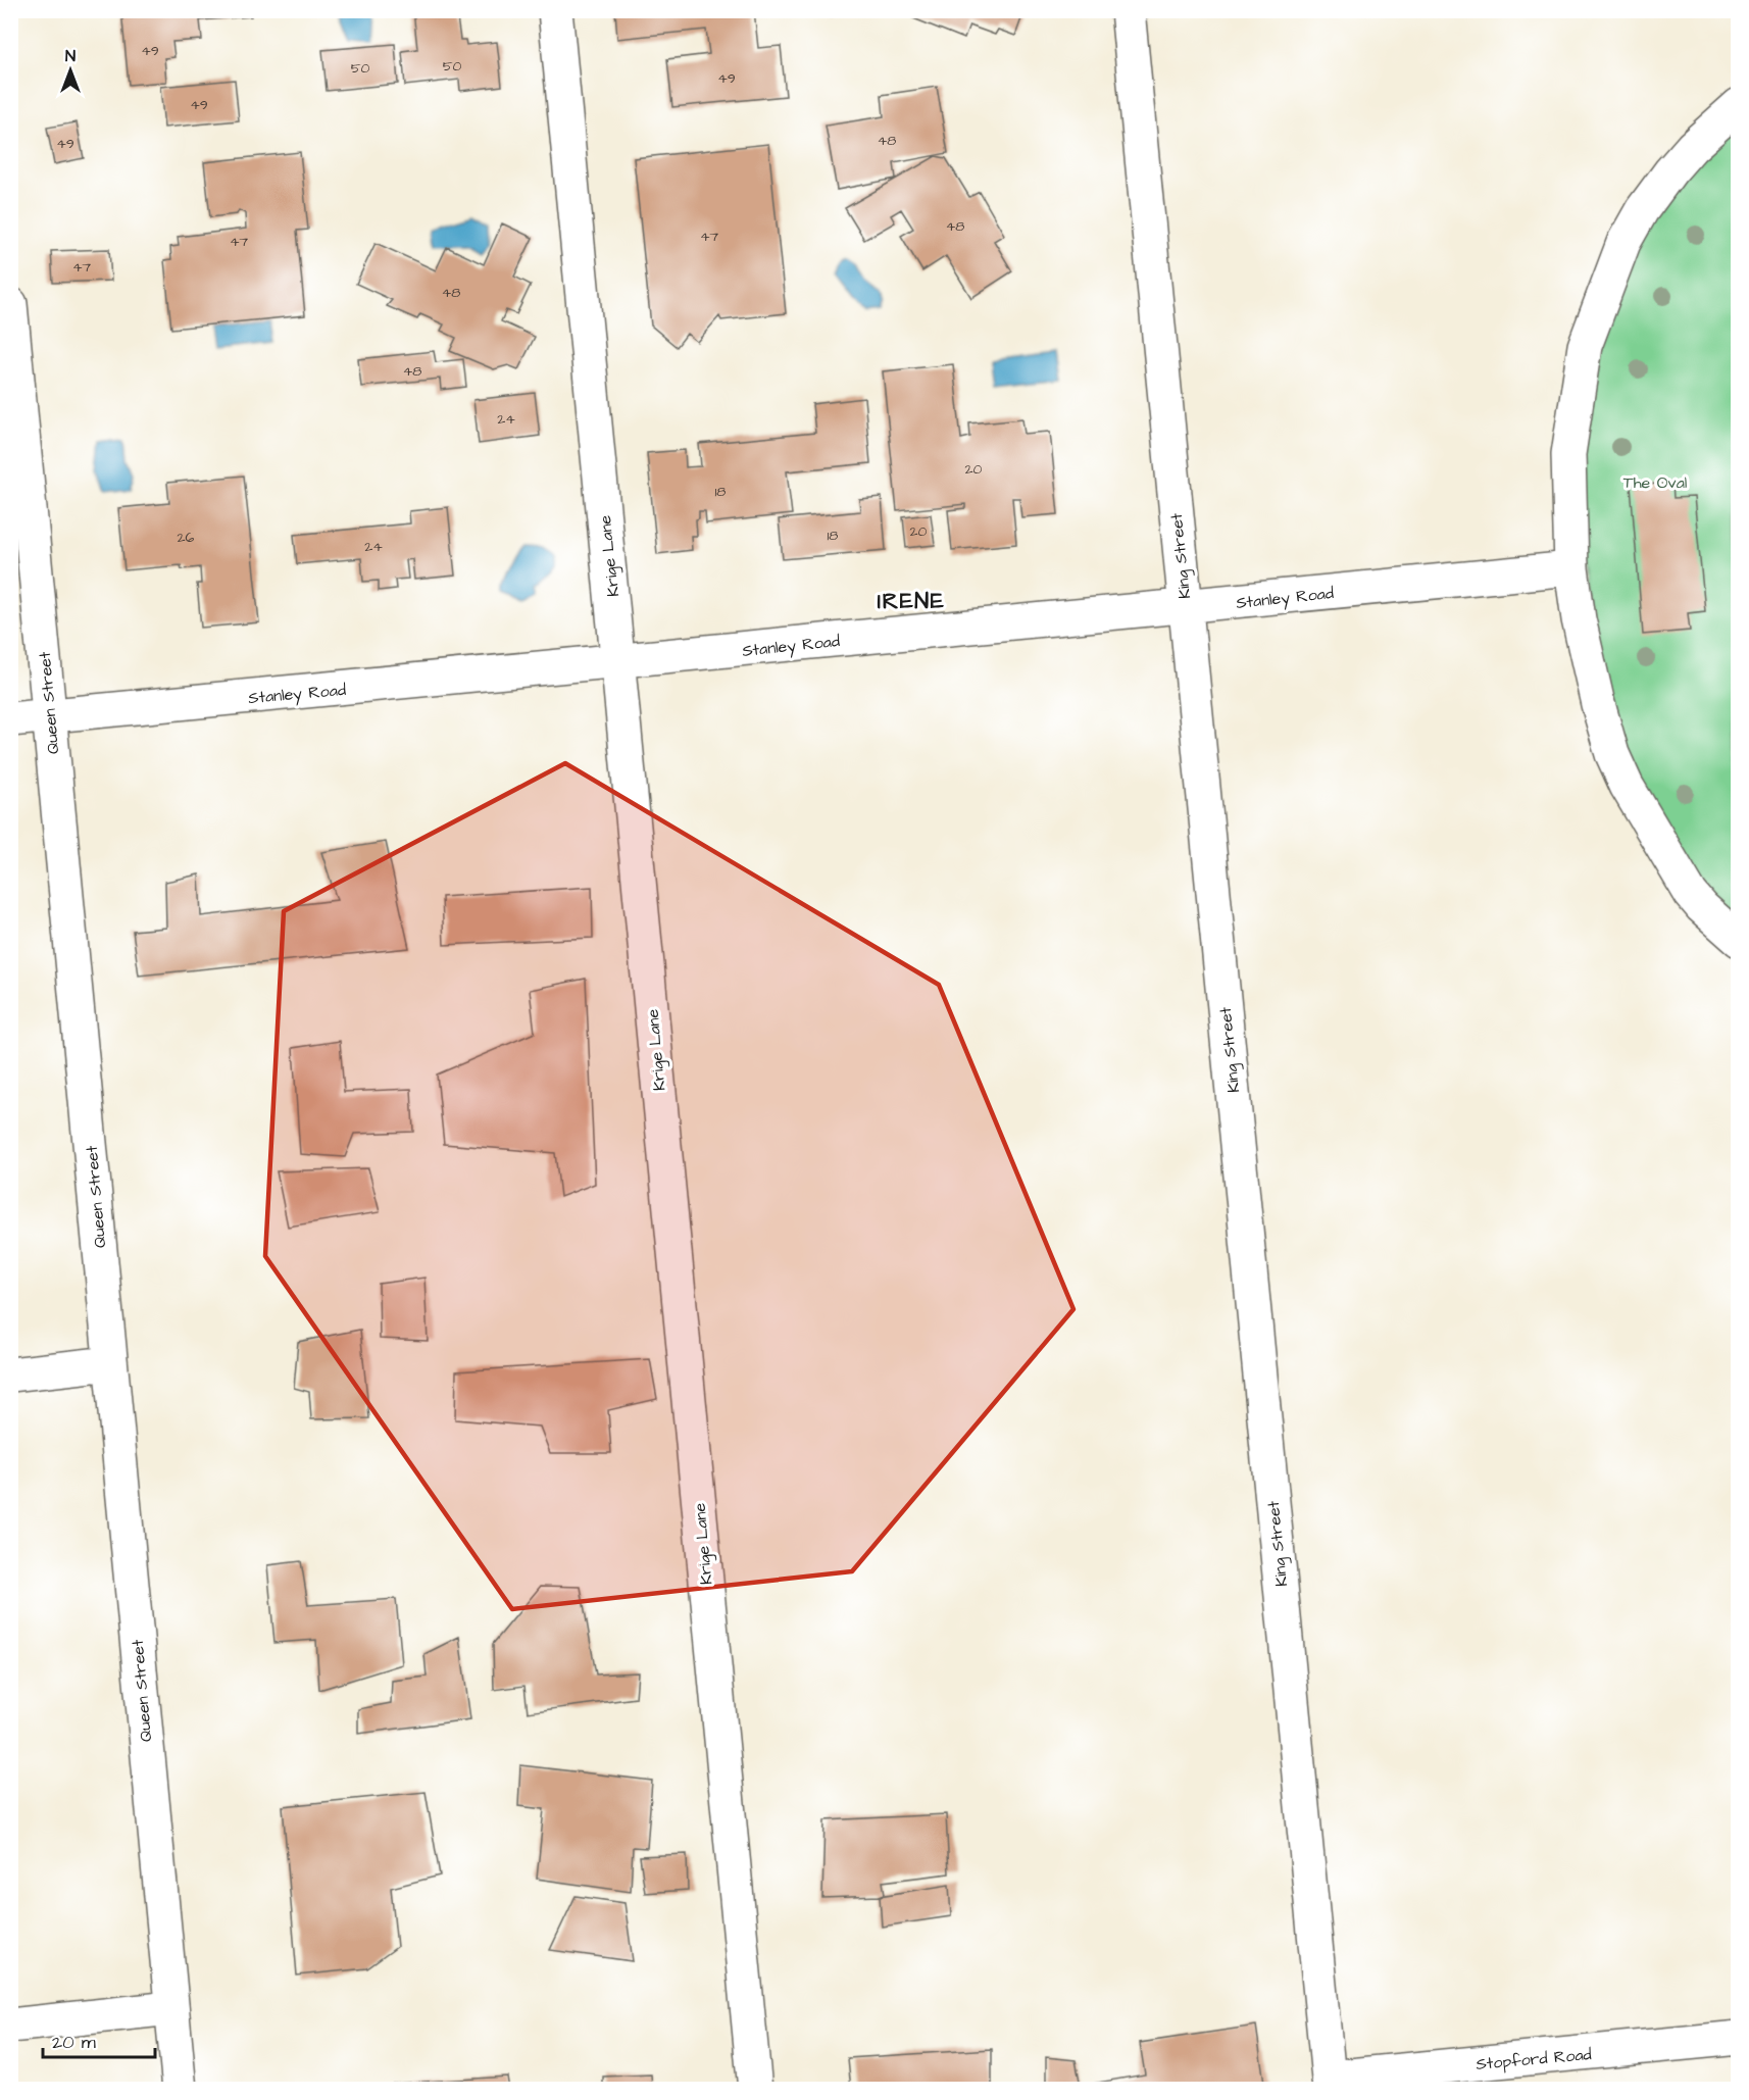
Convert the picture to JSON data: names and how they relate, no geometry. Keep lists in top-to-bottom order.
{
  "streets": {
    "street": [
      "Krige Lane",
      "King Street",
      "Stanley Road",
      "Queen Street",
      "Stopford Road"
    ]
  },
  "crossings": [
    ["Krige Lane", "Stanley Road"],
    ["King Street", "Stanley Road"],
    ["King Street", "Stopford Road"],
    ["Stanley Road", "Queen Street"]
  ],
  "districts": ["IRENE"],
  "parks": ["The Oval"],
  "house_numbers": [
    "49",
    "50",
    "50",
    "49",
    "49",
    "48",
    "49",
    "48",
    "47",
    "47",
    "47",
    "48",
    "48",
    "24",
    "20",
    "18",
    "20",
    "18",
    "26",
    "24"
  ],
  "scale_bar": "20 m",
  "north": "top"
}
